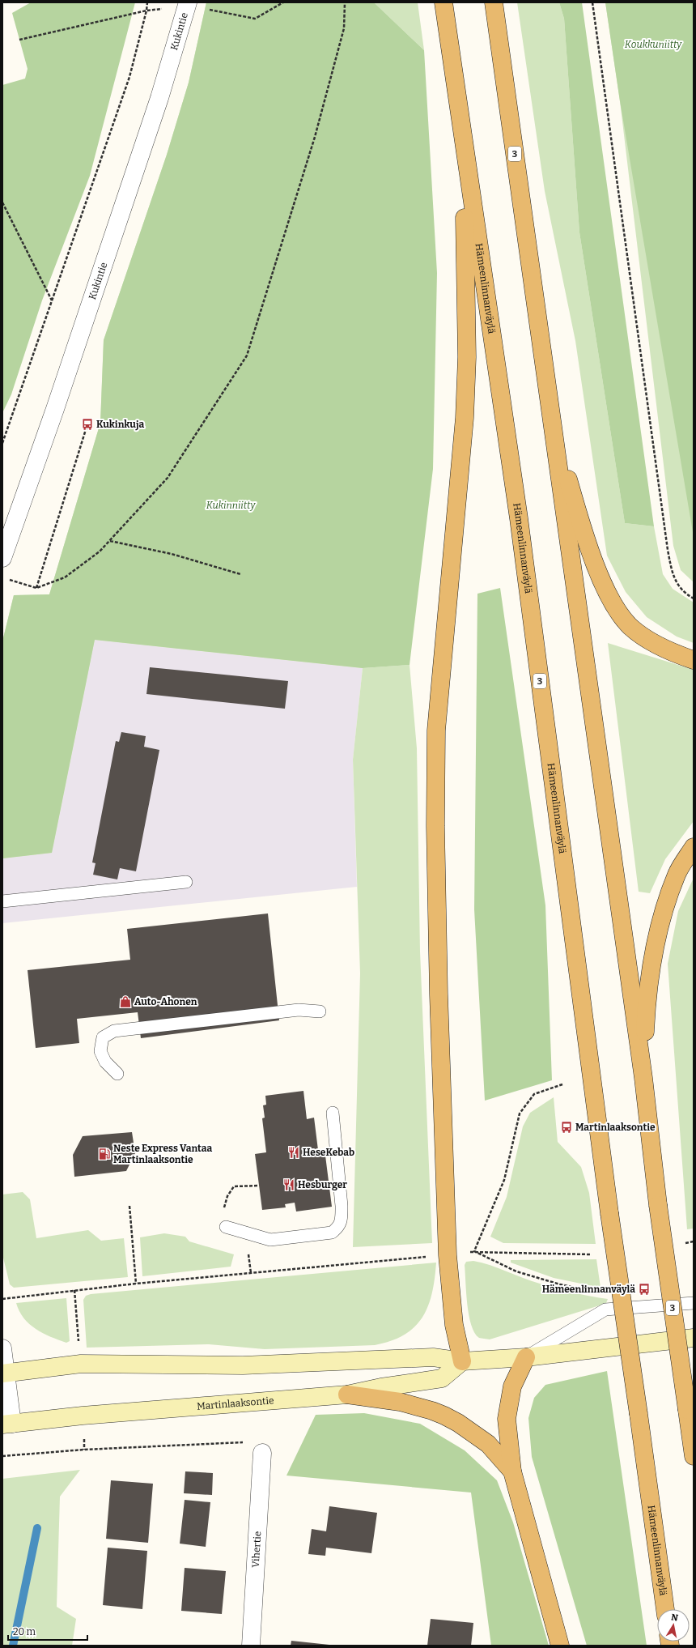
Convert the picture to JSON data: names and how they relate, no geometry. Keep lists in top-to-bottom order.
{
  "streets": {
    "highway": ["3", "Hämeenlinnanväylä"],
    "main road": ["Martinlaaksontie"],
    "street": ["Kukintie", "Vihertie"]
  },
  "parks": ["Koukkuniitty", "Kukinniitty"],
  "places": {
    "bus stop": ["Kukinkuja", "Martinlaaksontie", "Hämeenlinnanväylä"],
    "shop": ["Auto-Ahonen"],
    "restaurant": ["HeseKebab", "Hesburger"],
    "fuel station": ["Neste Express Vantaa Martinlaaksontie"]
  },
  "scale_bar": "20 m",
  "north": "top"
}
